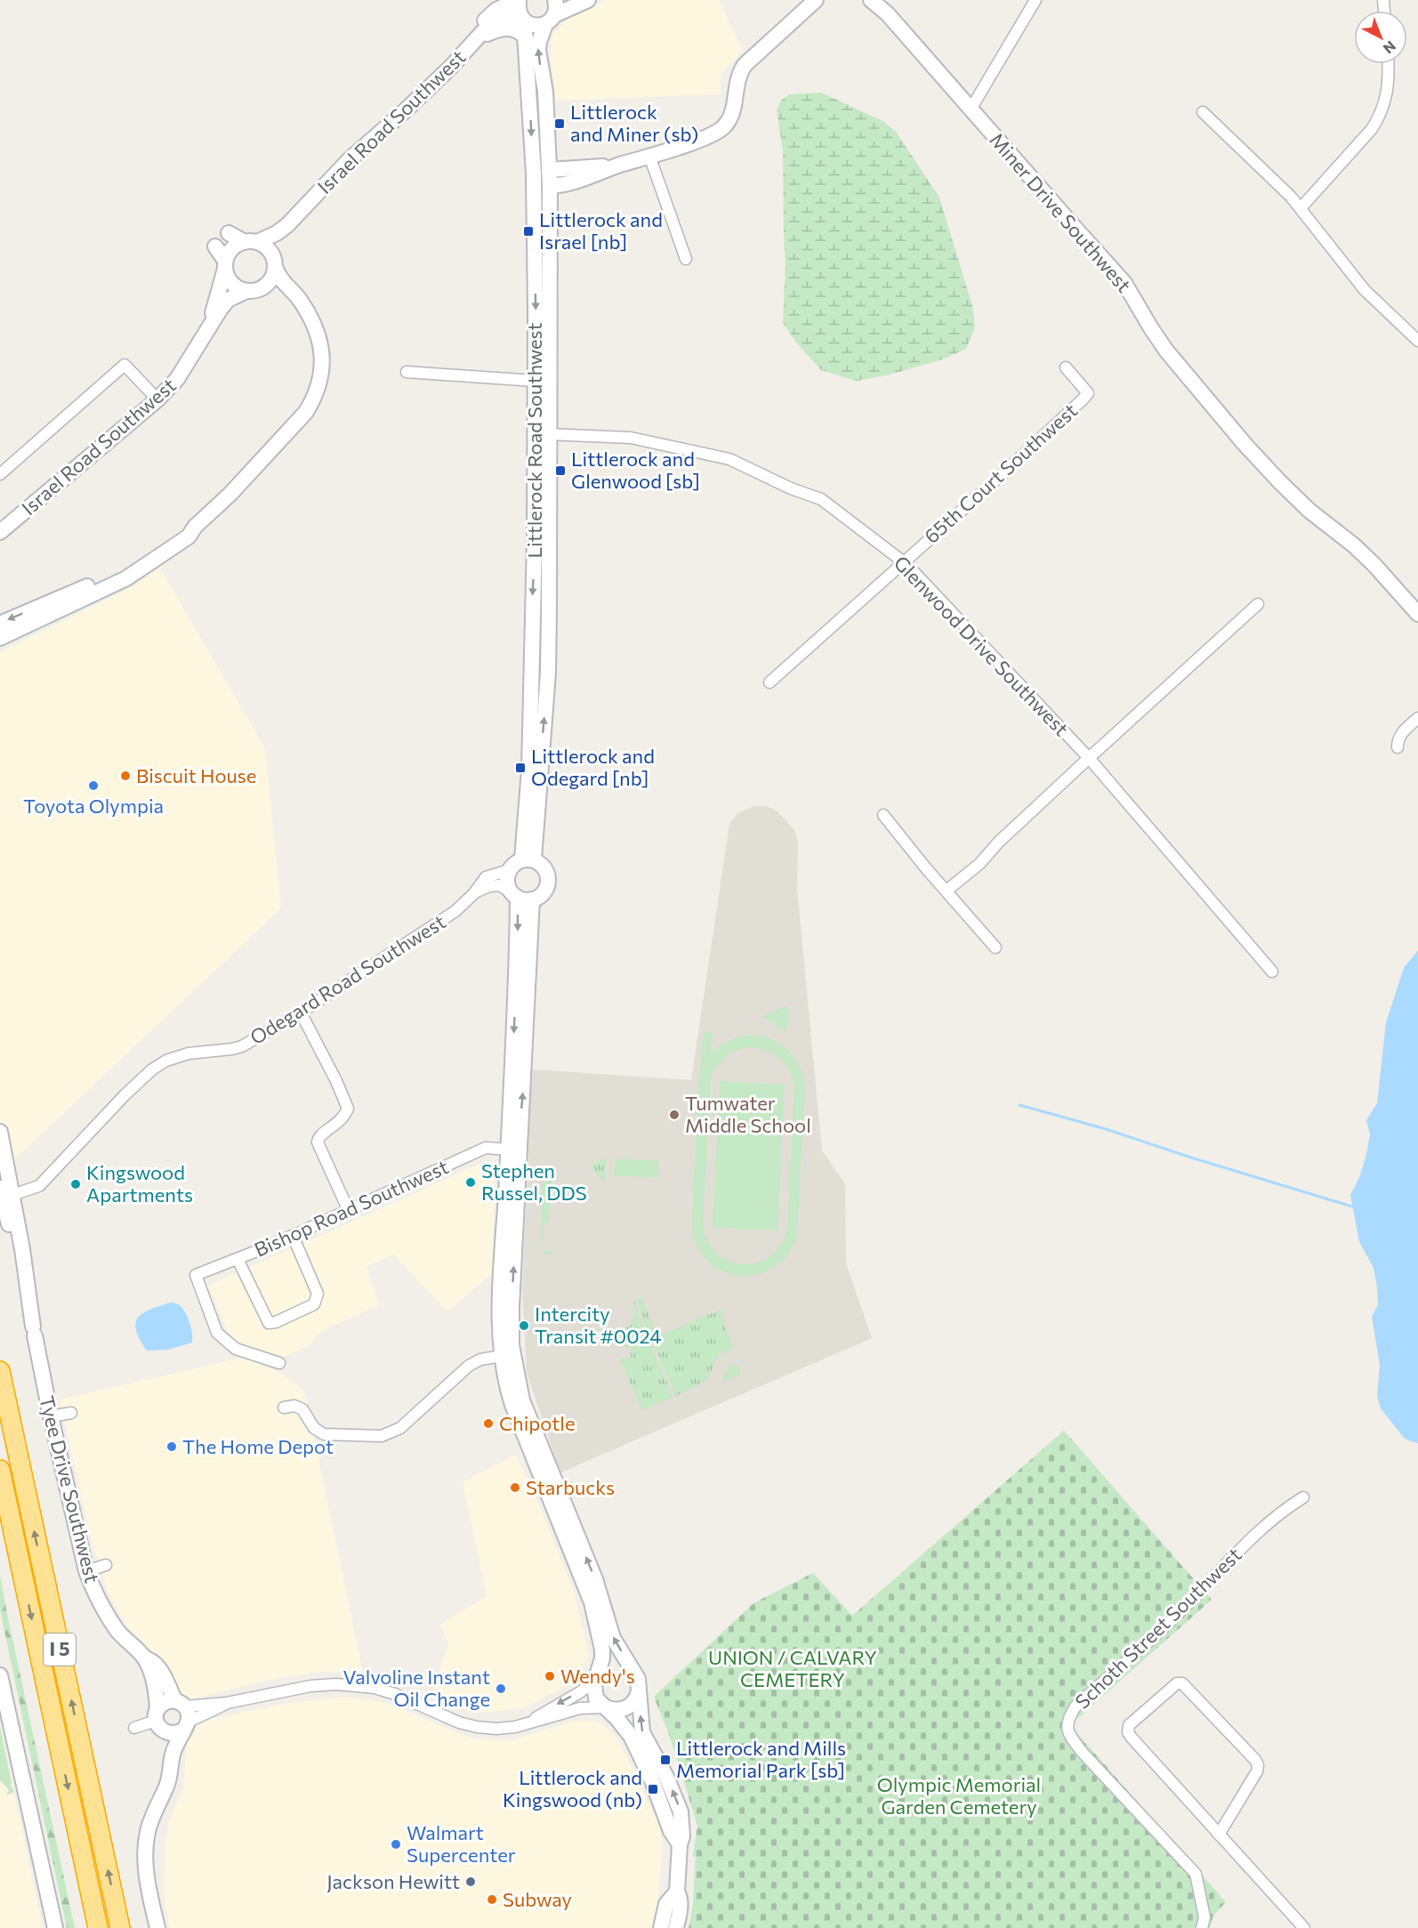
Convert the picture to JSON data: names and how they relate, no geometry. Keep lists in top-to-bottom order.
{
  "streets": {
    "highway": ["I 5"],
    "street": [
      "Israel Road Southwest",
      "Miner Drive Southwest",
      "Littlerock Road Southwest",
      "65th Court Southwest",
      "Glenwood Drive Southwest",
      "Odegard Road Southwest",
      "Bishop Road Southwest",
      "Tyee Drive Southwest",
      "Schoth Street Southwest"
    ]
  },
  "crossings": [
    ["Israel Road Southwest", "Littlerock Road Southwest"],
    ["Littlerock Road Southwest", "Glenwood Drive Southwest"],
    ["Littlerock Road Southwest", "Odegard Road Southwest"],
    ["65th Court Southwest", "Glenwood Drive Southwest"]
  ],
  "parks": ["UNION / CALVARY CEMETERY", "Olympic Memorial Garden Cemetery"],
  "places": {
    "transit": [
      "Littlerock and Miner (sb)",
      "Littlerock and Israel [nb]",
      "Littlerock and Glenwood [sb]",
      "Littlerock and Odegard [nb]",
      "Littlerock and Mills Memorial Park [sb]",
      "Littlerock and Kingswood (nb)"
    ],
    "other": [
      "Biscuit House",
      "Toyota Olympia",
      "Tumwater Middle School",
      "Stephen Russel, DDS",
      "Kingswood Apartments",
      "Intercity Transit #0024",
      "Chipotle",
      "The Home Depot",
      "Starbucks",
      "Wendy's",
      "Valvoline Instant Oil Change",
      "Walmart Supercenter",
      "Jackson Hewitt",
      "Subway"
    ]
  },
  "north": "bottom right"
}
